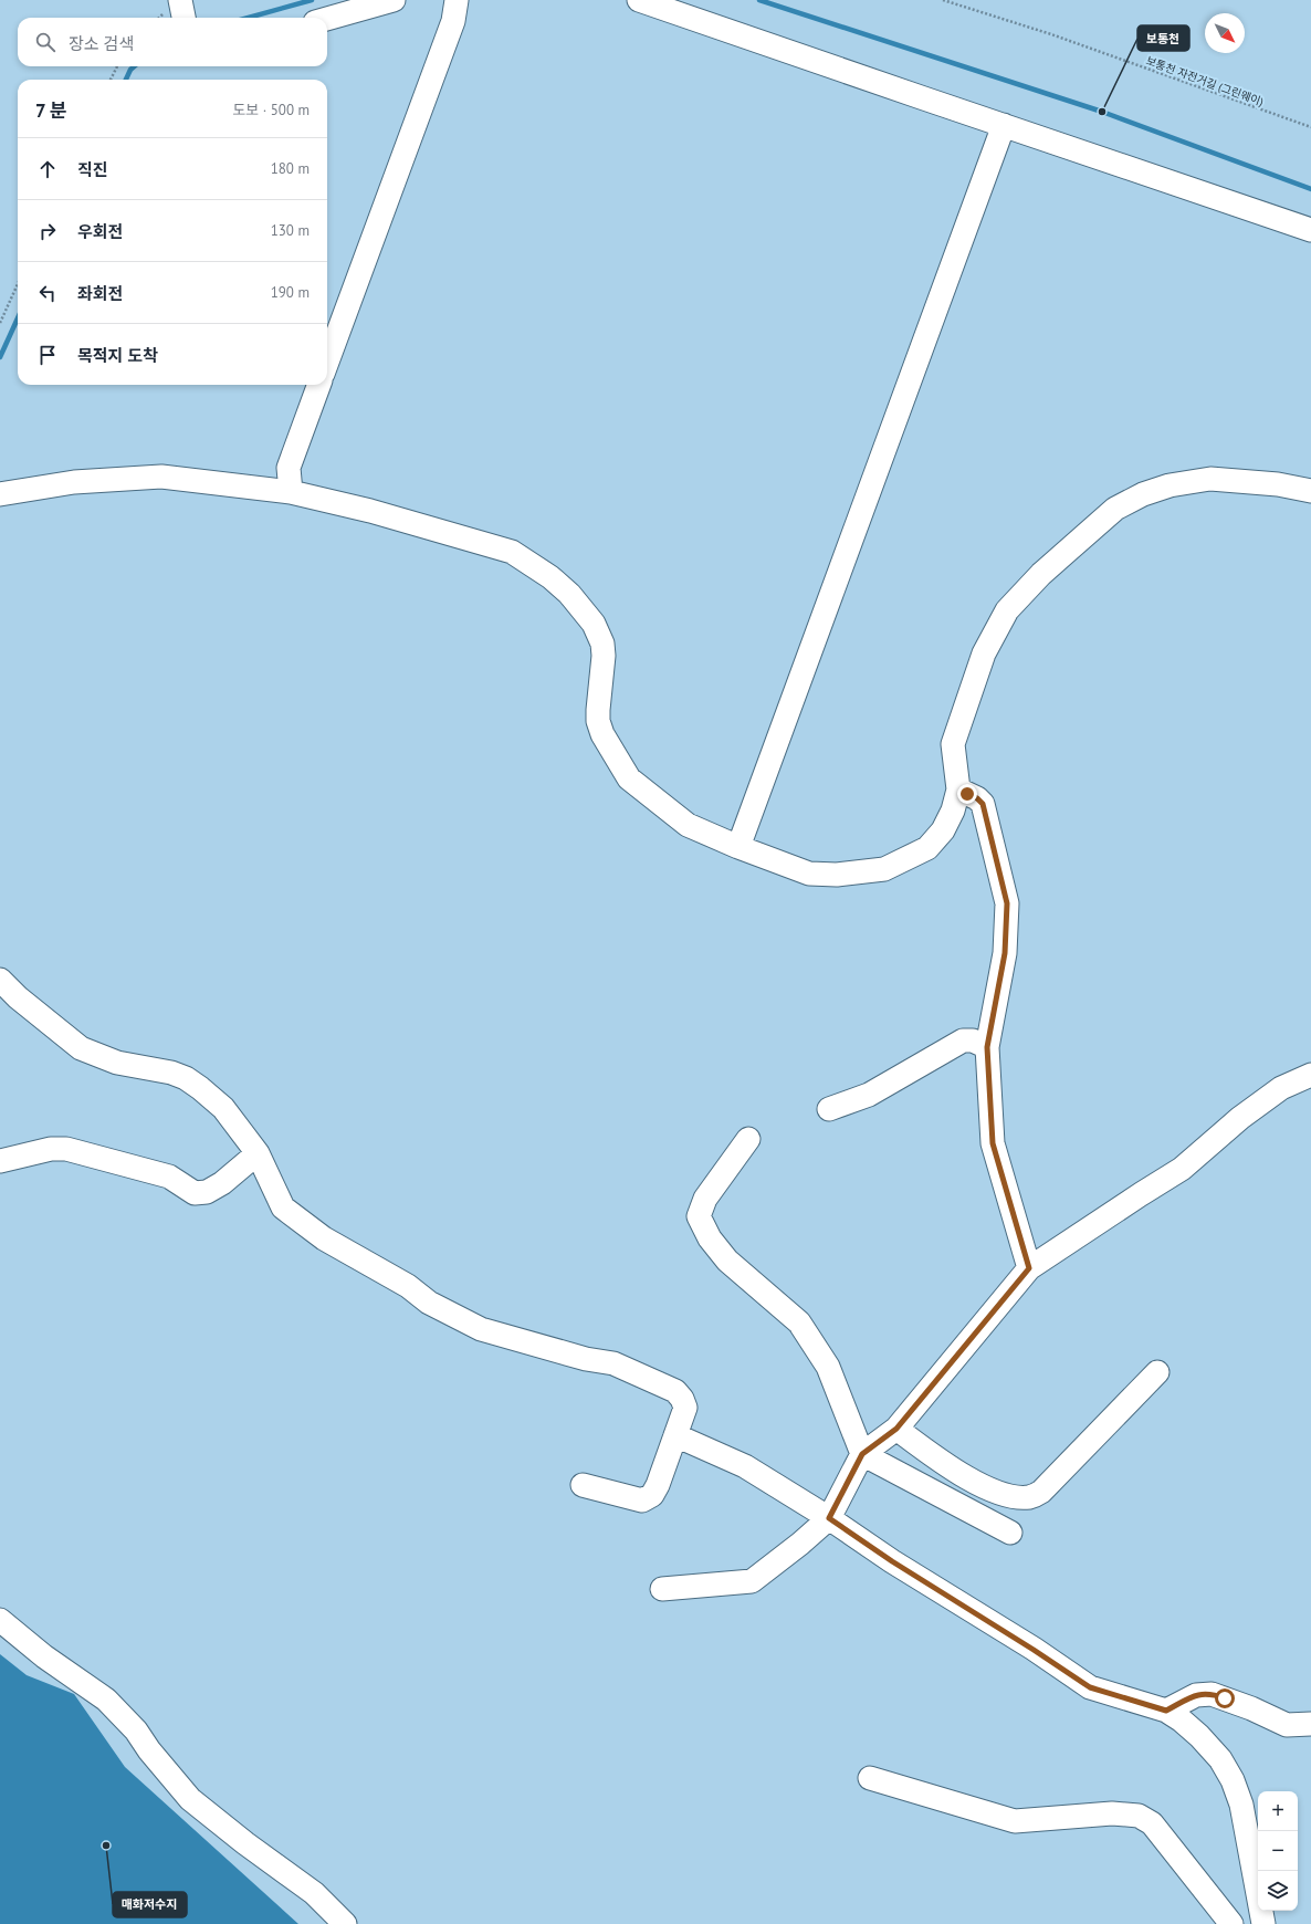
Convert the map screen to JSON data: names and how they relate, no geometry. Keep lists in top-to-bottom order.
{
  "streets": {
    "path": ["보통천 자전거길 (그린웨이)"]
  },
  "places": ["보통천", "매화저수지"],
  "north": "bottom right",
  "page": {
    "search": "장소 검색",
    "heading": ["7 분", "도보 · 500 m"],
    "list": [
      ["직진", "180 m"],
      ["우회전", "130 m"],
      ["좌회전", "190 m"],
      "목적지 도착"
    ],
    "map_buttons": ["+", "−"]
  }
}
